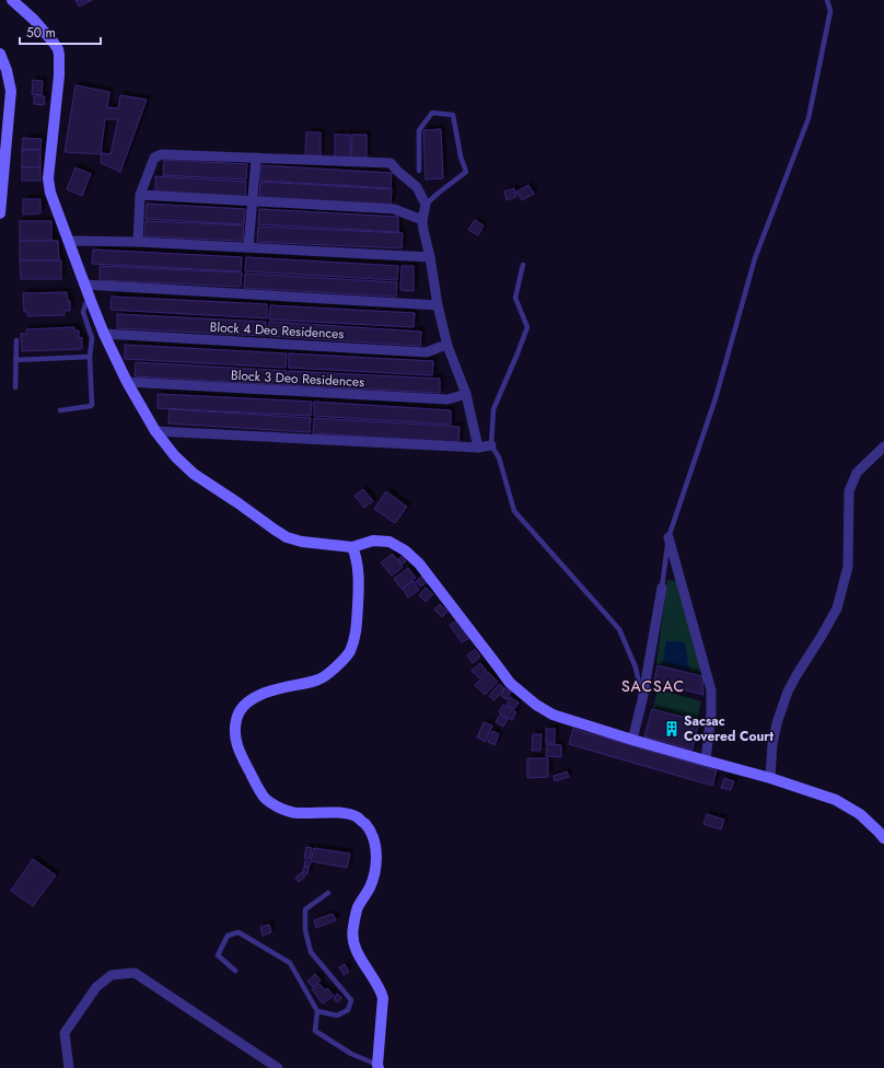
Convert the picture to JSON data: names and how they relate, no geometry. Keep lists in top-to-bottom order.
{
  "streets": {
    "street": ["Block 4 Deo Residences", "Block 3 Deo Residences"]
  },
  "districts": ["SACSAC"],
  "places": {
    "building": ["Sacsac Covered Court"]
  },
  "scale_bar": "50 m"
}
